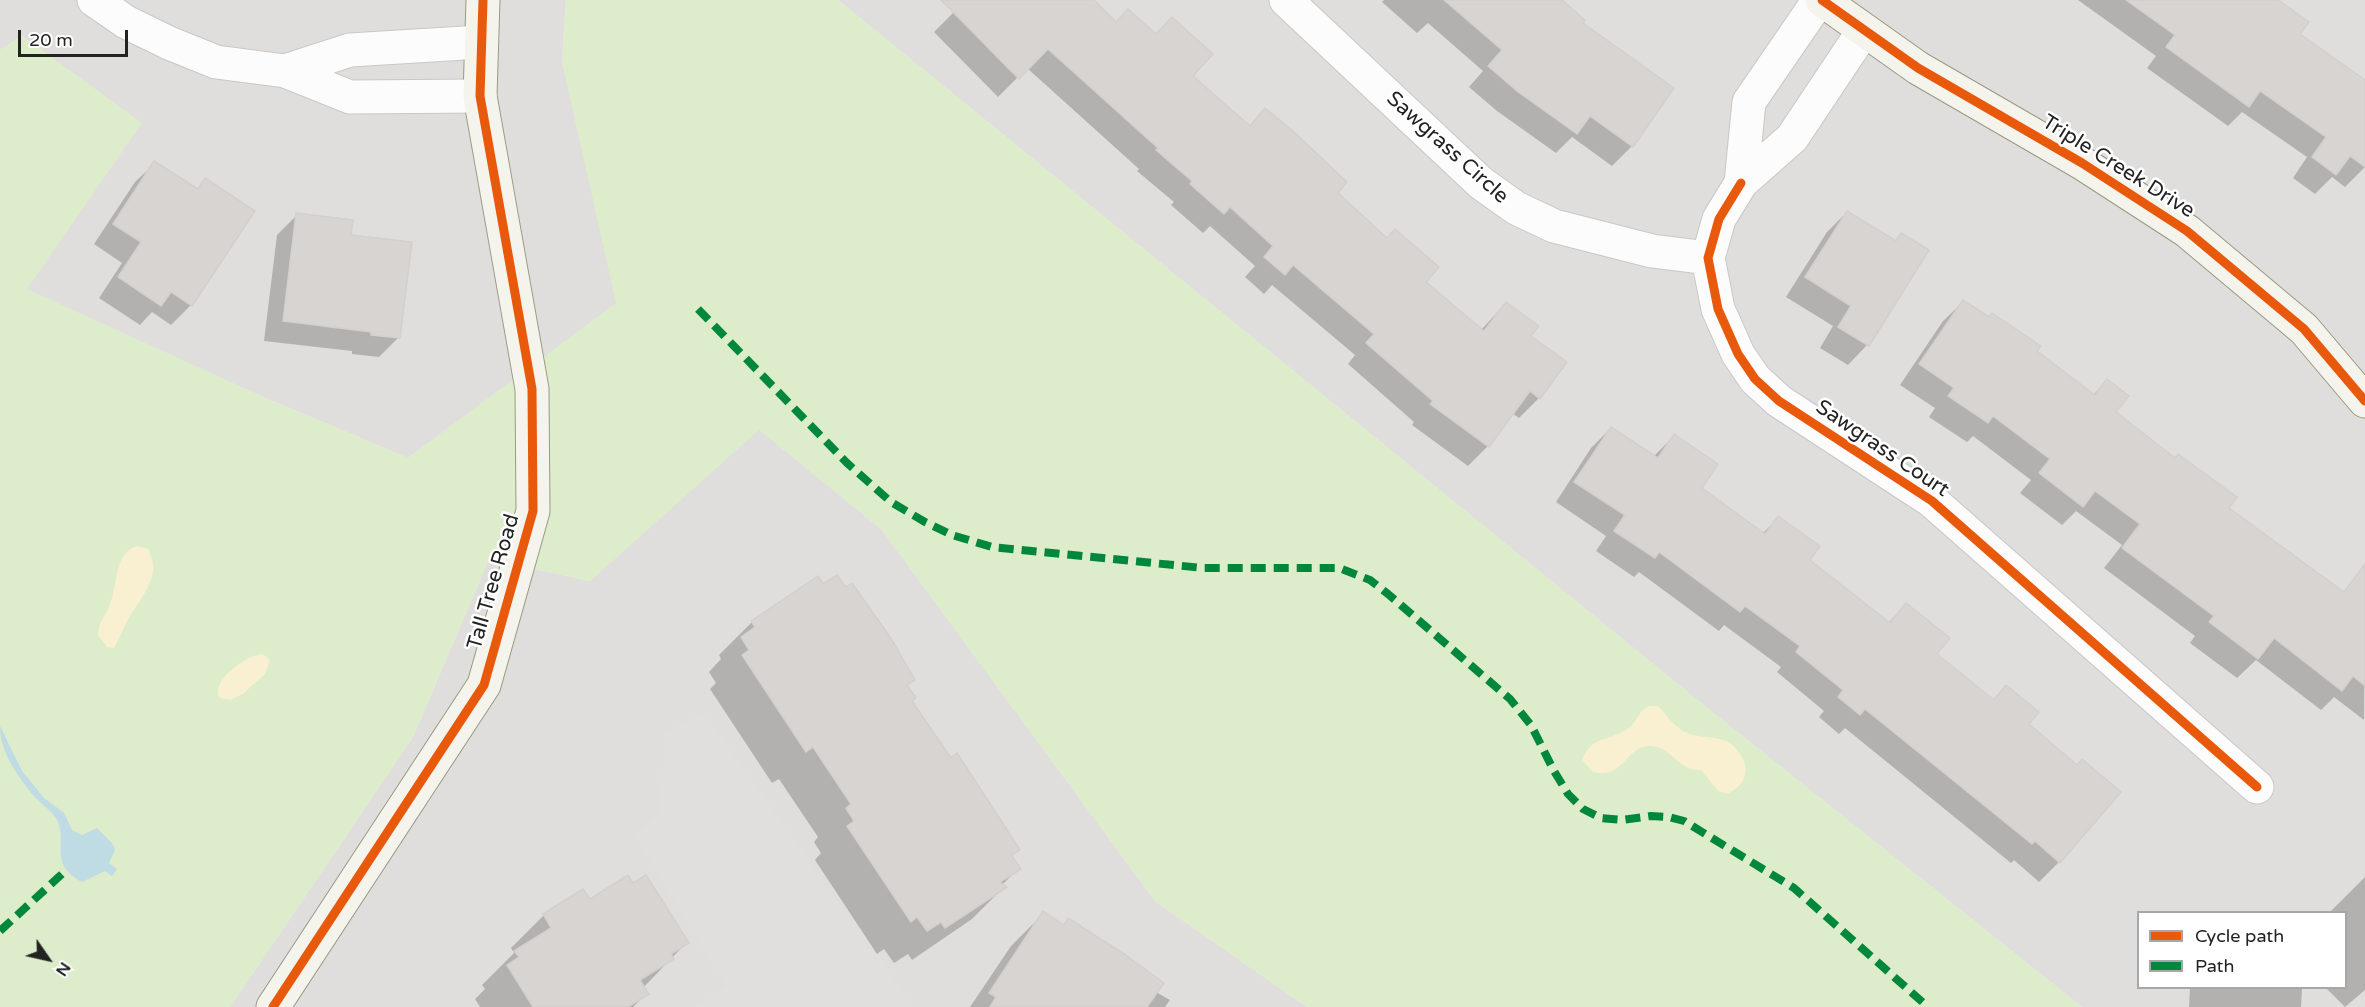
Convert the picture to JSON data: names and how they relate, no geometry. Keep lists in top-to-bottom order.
{
  "streets": {
    "street": [
      "Sawgrass Circle",
      "Triple Creek Drive",
      "Sawgrass Court",
      "Tall Tree Road"
    ]
  },
  "crossings": [
    ["Sawgrass Circle", "Sawgrass Court"],
    ["Triple Creek Drive", "Sawgrass Court"]
  ],
  "legend": ["Cycle path", "Path"],
  "scale_bar": "20 m",
  "north": "bottom right"
}
